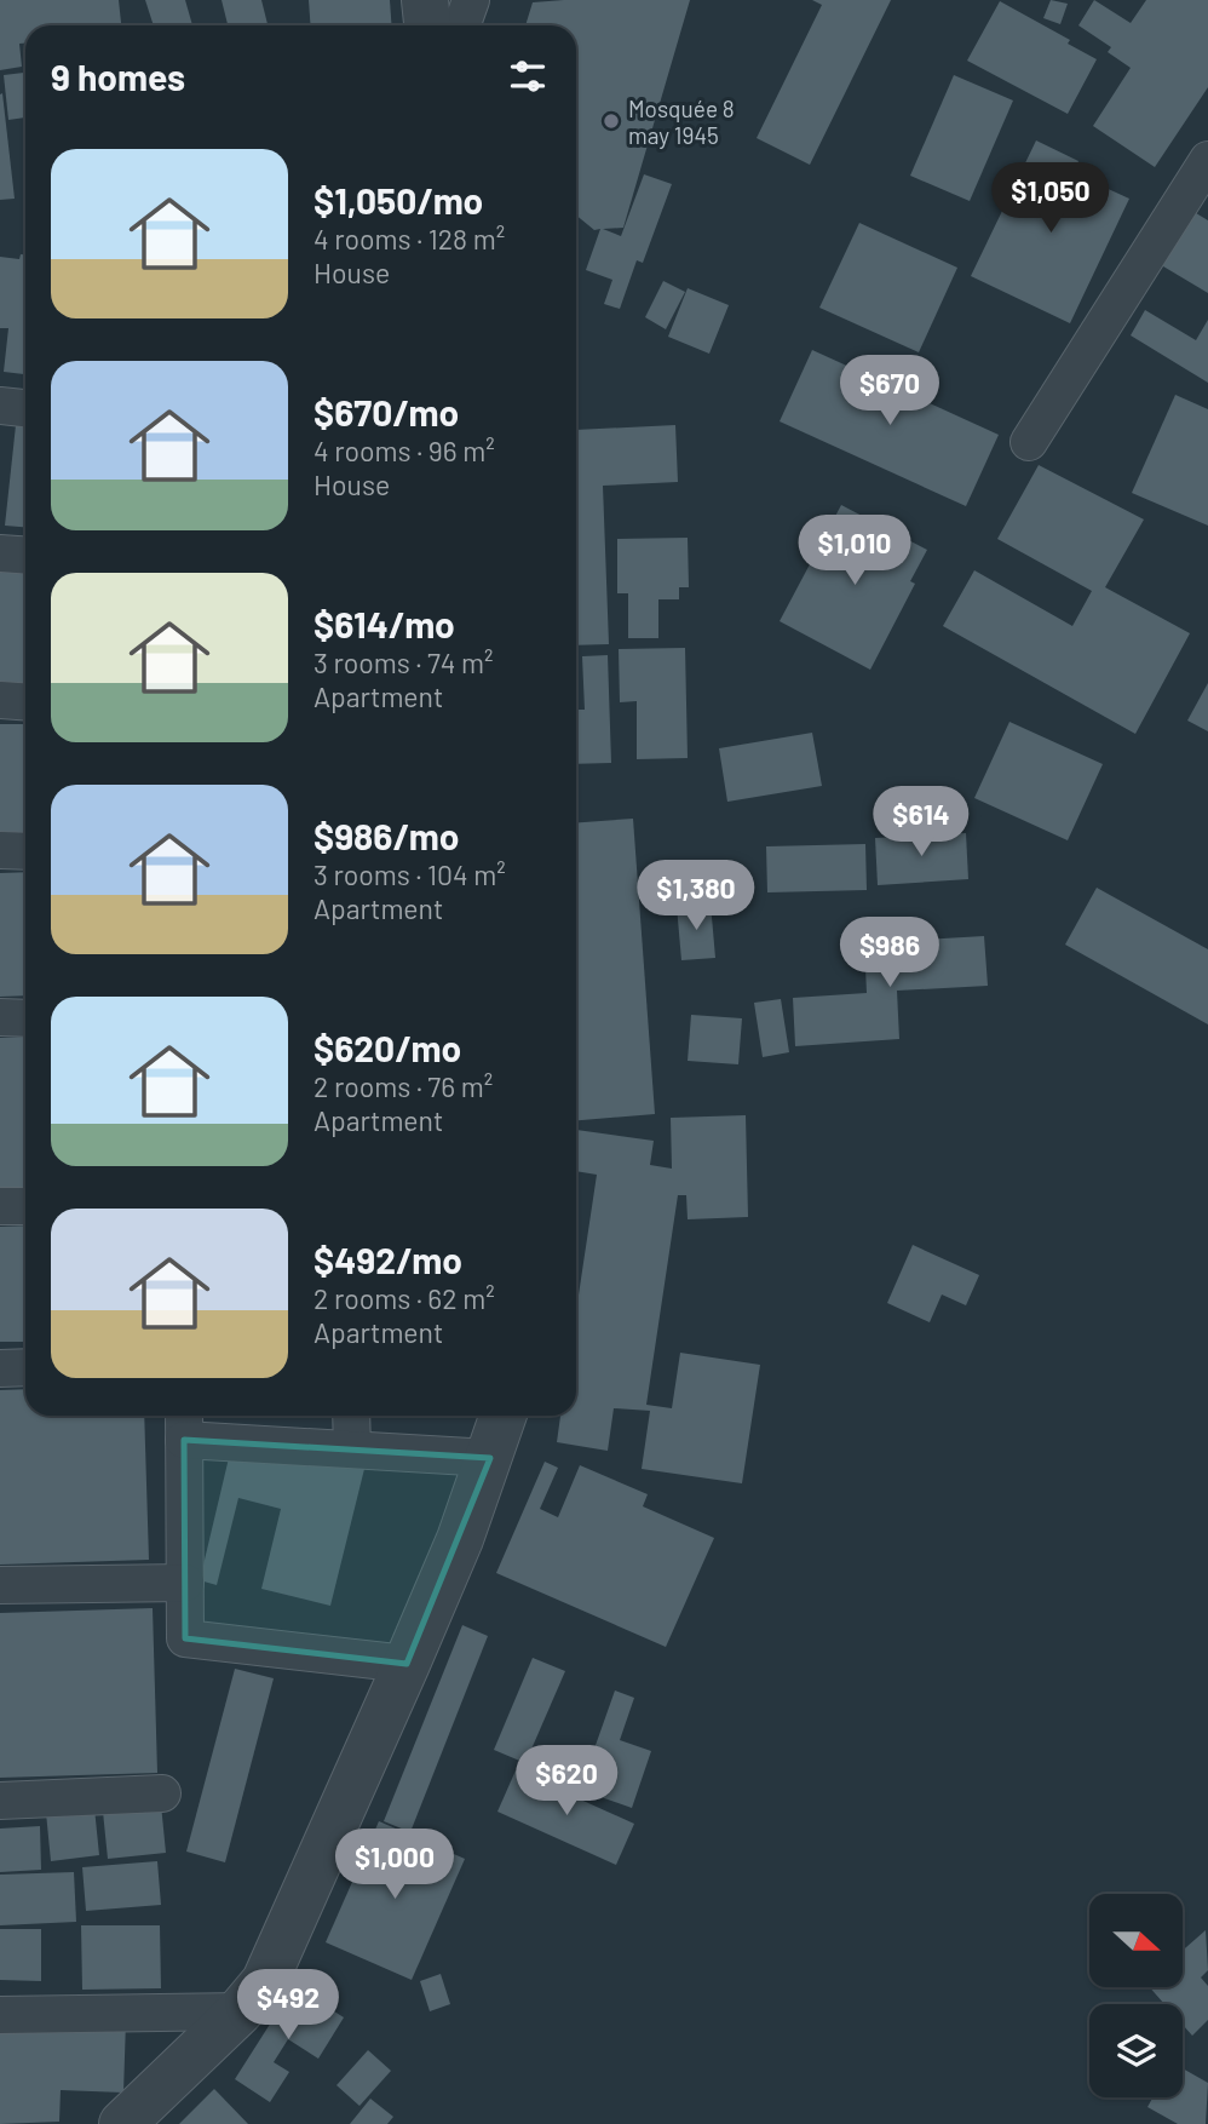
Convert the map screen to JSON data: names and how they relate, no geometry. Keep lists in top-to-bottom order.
{
  "places": ["Mosquée 8 may 1945"],
  "north": "right",
  "page": {
    "heading": "9 homes",
    "list": [
      {
        "name": "$1,050/mo",
        "note": "4 rooms · 128 m² · House"
      },
      {
        "name": "$670/mo",
        "note": "4 rooms · 96 m² · House"
      },
      {
        "name": "$614/mo",
        "note": "3 rooms · 74 m² · Apartment"
      },
      {
        "name": "$986/mo",
        "note": "3 rooms · 104 m² · Apartment"
      },
      {
        "name": "$620/mo",
        "note": "2 rooms · 76 m² · Apartment"
      },
      {
        "name": "$492/mo",
        "note": "2 rooms · 62 m² · Apartment"
      }
    ],
    "price": [
      "$1,050",
      "$670",
      "$1,010",
      "$614",
      "$1,380",
      "$986",
      "$620",
      "$1,000",
      "$492"
    ]
  }
}
